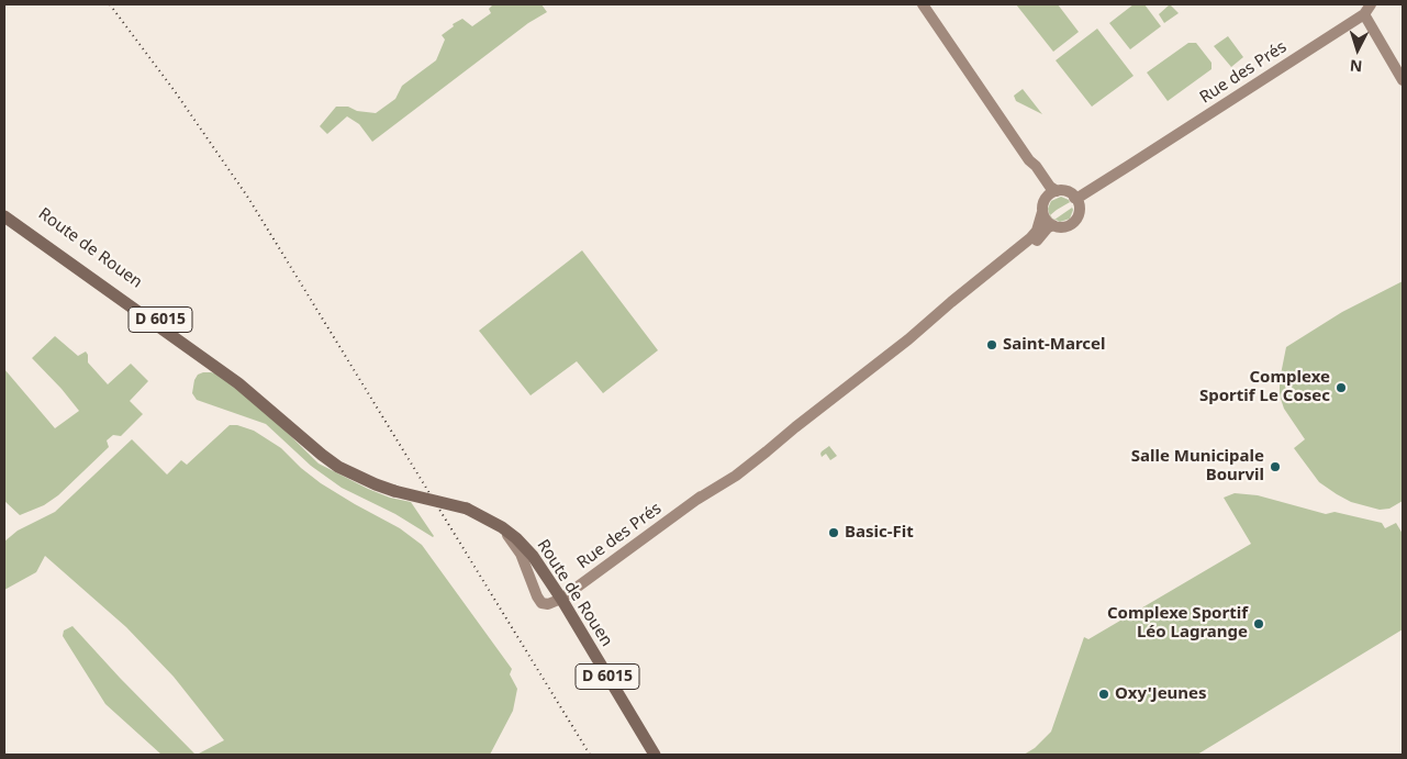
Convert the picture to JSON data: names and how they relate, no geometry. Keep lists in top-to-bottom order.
{
  "streets": {
    "main road": ["Rue des Prés", "Route de Rouen", "D 6015"]
  },
  "crossings": [
    ["Rue des Prés", "Route de Rouen"]
  ],
  "places": [
    "Saint-Marcel",
    "Complexe Sportif Le Cosec",
    "Salle Municipale Bourvil",
    "Basic-Fit",
    "Complexe Sportif Léo Lagrange",
    "Oxy'Jeunes"
  ],
  "north": "bottom"
}
